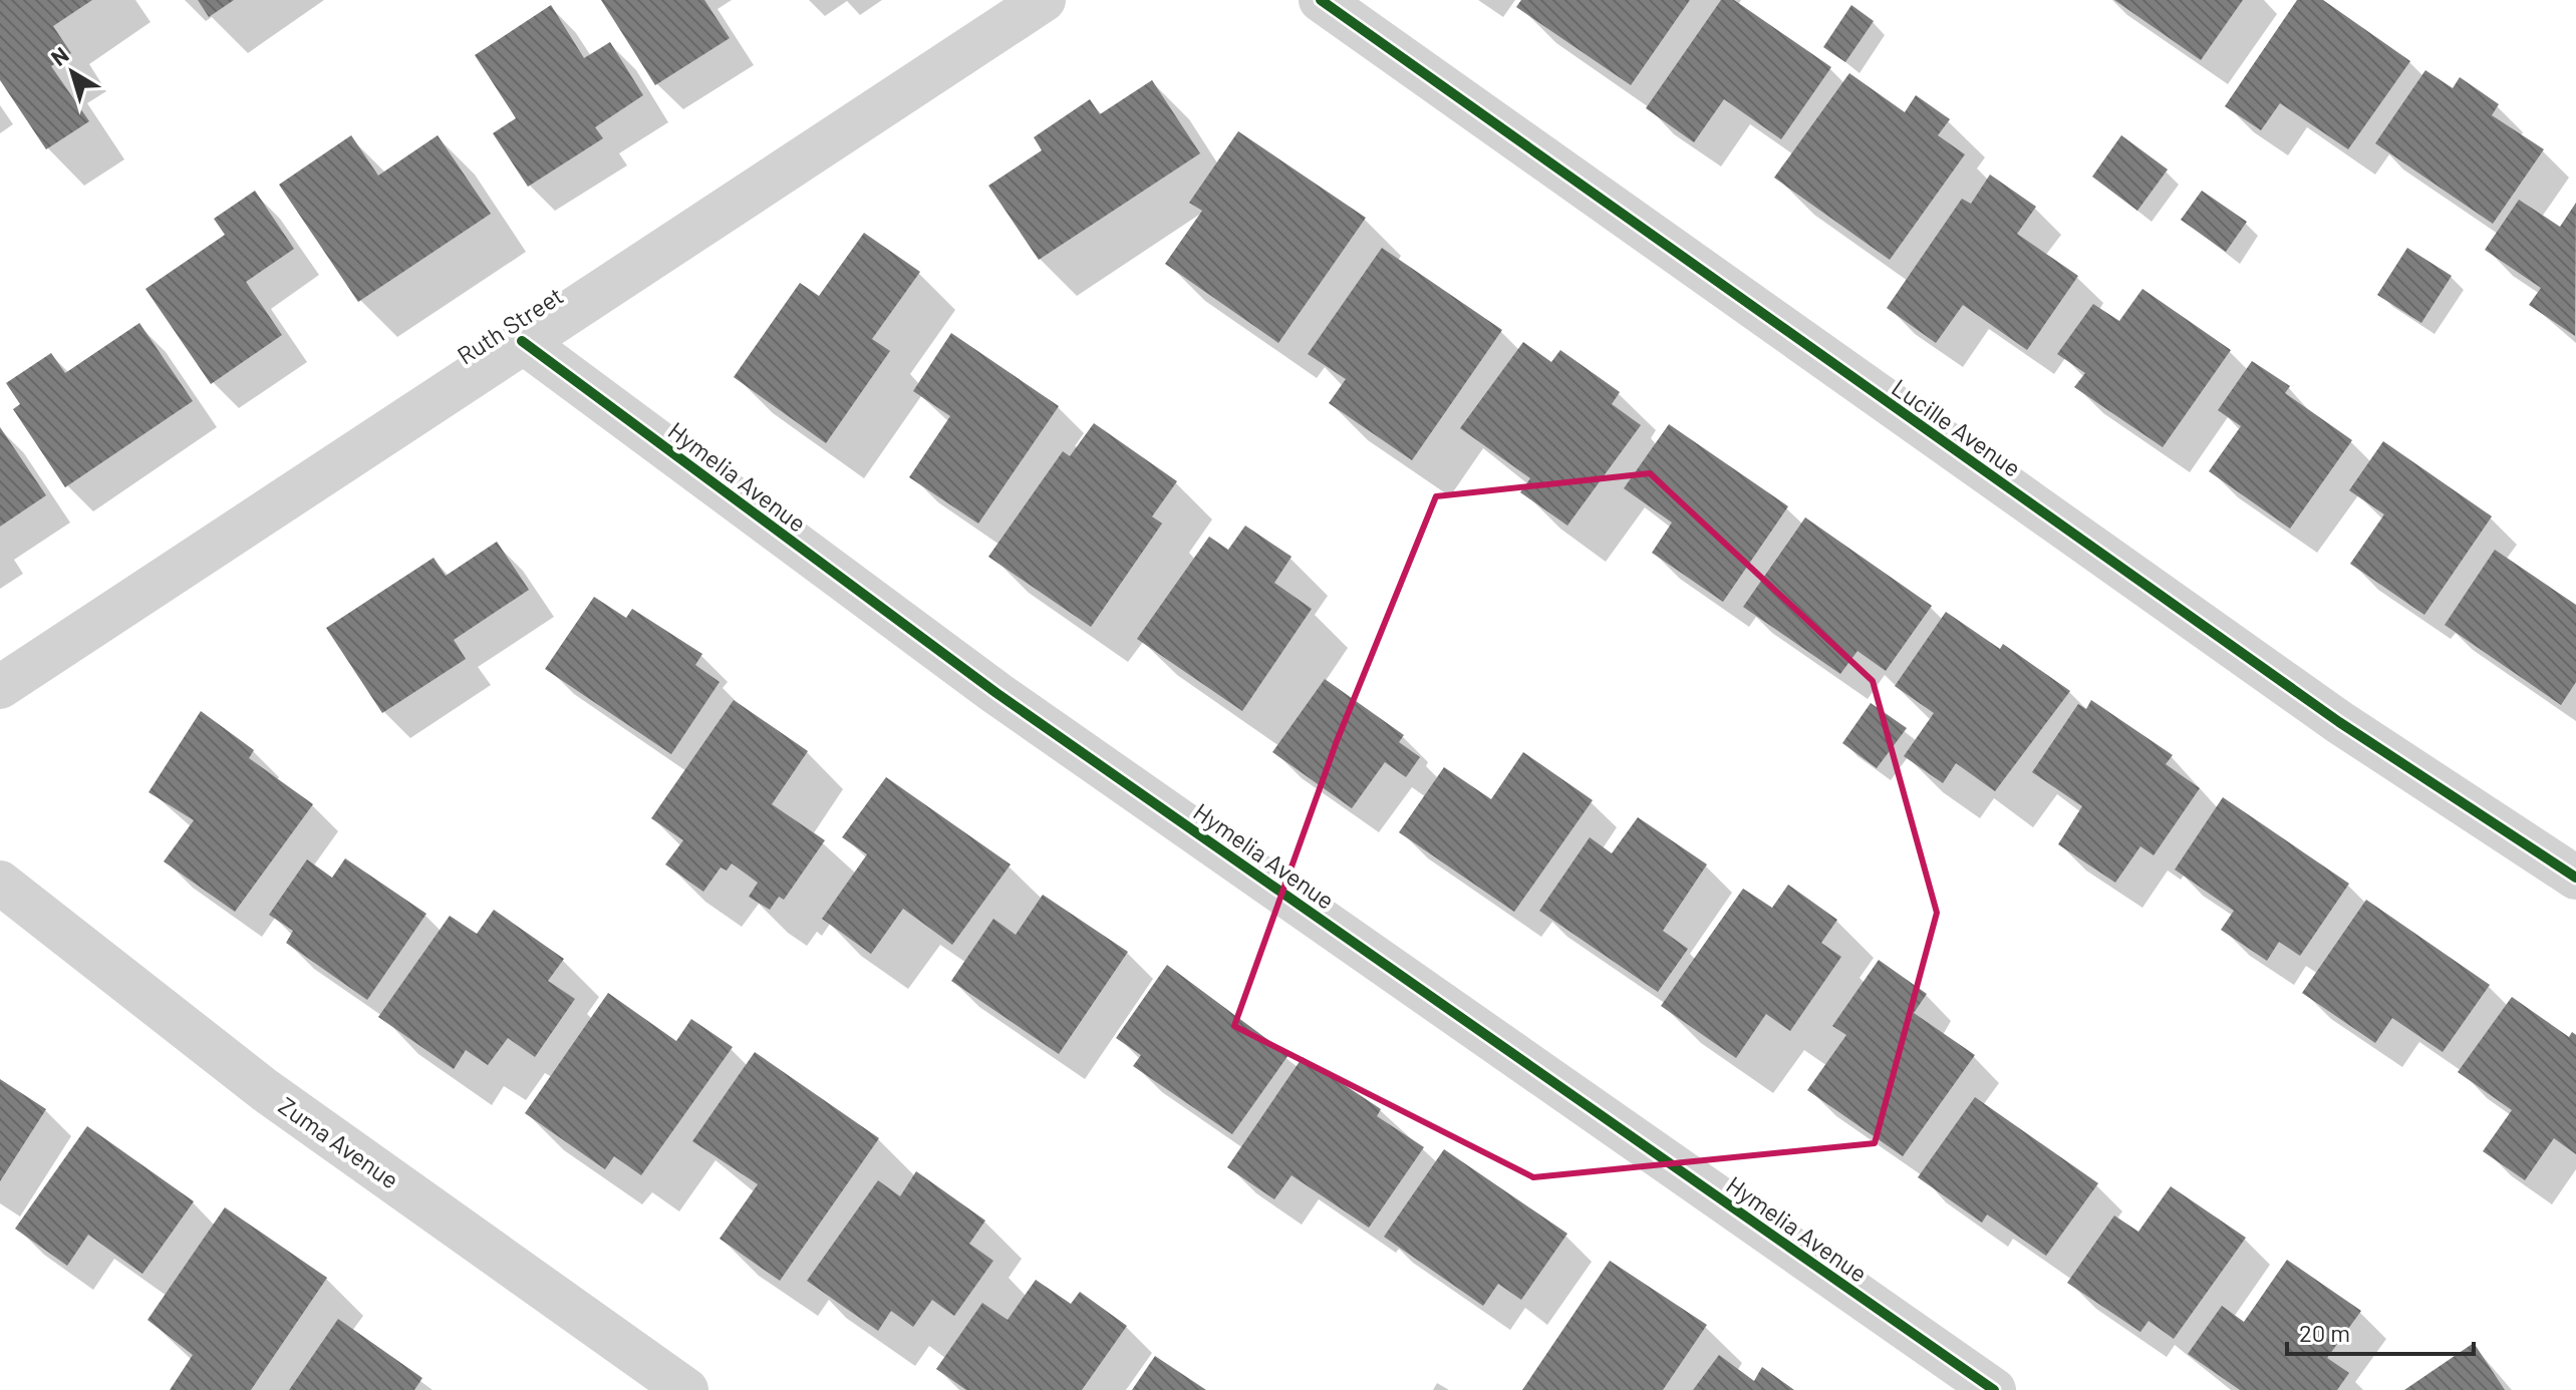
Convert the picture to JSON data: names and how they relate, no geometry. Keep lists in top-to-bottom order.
{
  "streets": {
    "street": [
      "Ruth Street",
      "Lucille Avenue",
      "Hymelia Avenue",
      "Zuma Avenue"
    ]
  },
  "crossings": [
    ["Ruth Street", "Hymelia Avenue"]
  ],
  "scale_bar": "20 m",
  "north": "top left"
}
